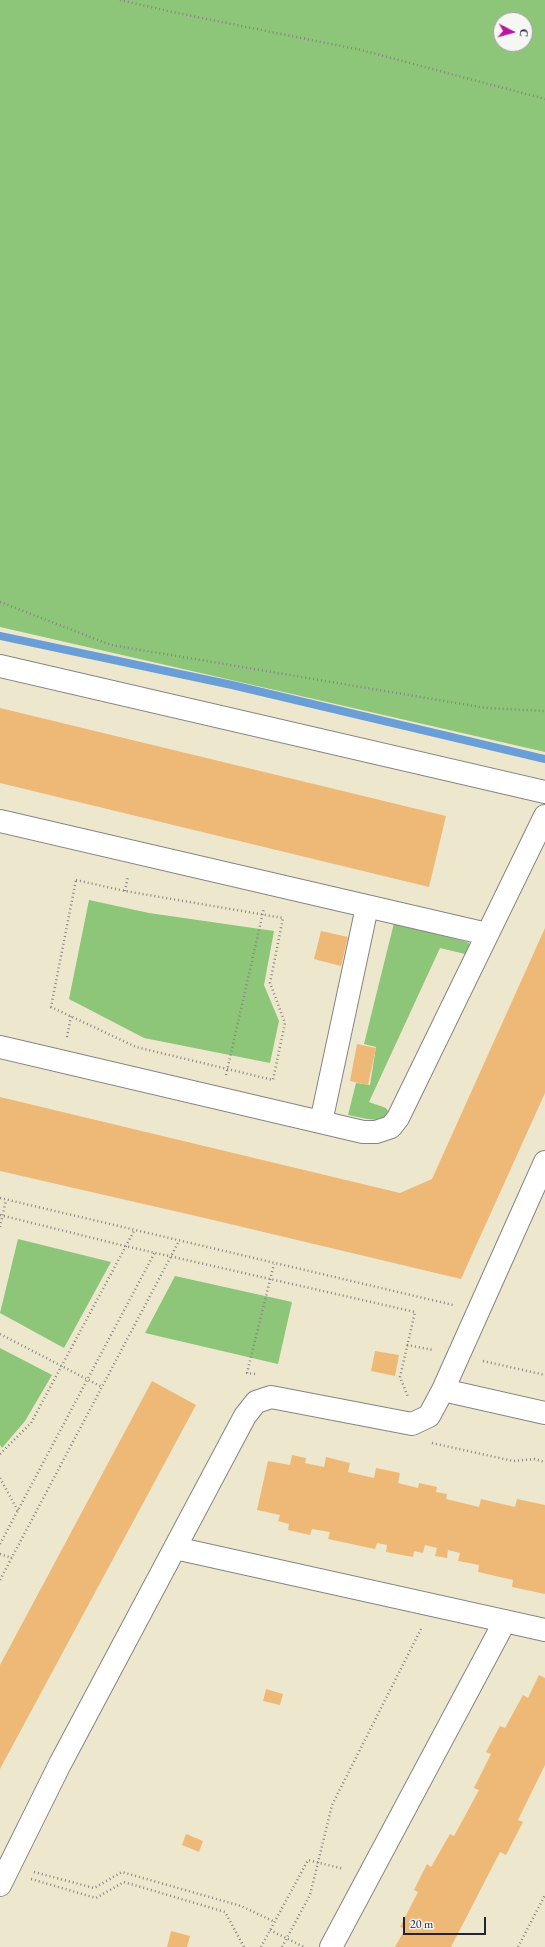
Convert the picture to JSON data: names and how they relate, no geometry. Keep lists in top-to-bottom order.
{
  "scale_bar": "20 m",
  "north": "right"
}
